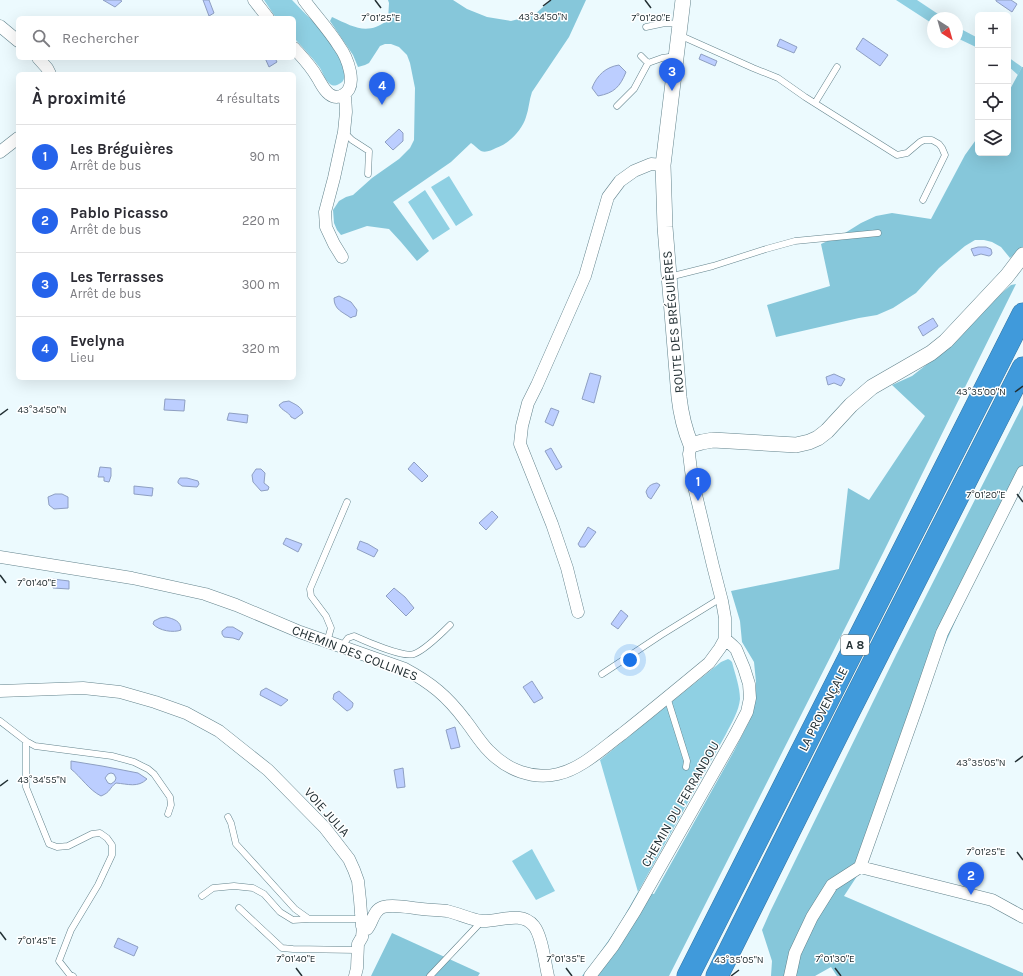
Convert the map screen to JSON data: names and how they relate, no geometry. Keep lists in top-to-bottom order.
{
  "streets": {
    "highway": ["A 8", "LA PROVENÇALE"],
    "street": [
      "ROUTE DES BRÉGUIÈRES",
      "CHEMIN DES COLLINES",
      "CHEMIN DU FERRANDOU",
      "VOIE JULIA"
    ]
  },
  "crossings": [
    ["ROUTE DES BRÉGUIÈRES", "CHEMIN DES COLLINES"],
    ["ROUTE DES BRÉGUIÈRES", "CHEMIN DU FERRANDOU"],
    ["CHEMIN DES COLLINES", "CHEMIN DU FERRANDOU"]
  ],
  "north": "bottom right",
  "page": {
    "map_buttons": ["+", "−"],
    "search": "Rechercher",
    "pins": [
      "3",
      "4",
      "1",
      "2"
    ],
    "heading": ["À proximité", "4 résultats"],
    "list": [
      {
        "mark": "1",
        "name": "Les Bréguières",
        "note": "Arrêt de bus",
        "value": "90 m"
      },
      {
        "mark": "2",
        "name": "Pablo Picasso",
        "note": "Arrêt de bus",
        "value": "220 m"
      },
      {
        "mark": "3",
        "name": "Les Terrasses",
        "note": "Arrêt de bus",
        "value": "300 m"
      },
      {
        "mark": "4",
        "name": "Evelyna",
        "note": "Lieu",
        "value": "320 m"
      }
    ]
  },
  "coordinates": [
    "43°34'50\"N",
    "7°01'25\"E",
    "7°01'20\"E",
    "43°35'00\"N",
    "7°01'40\"E",
    "43°35'05\"N",
    "43°34'55\"N",
    "7°01'45\"E",
    "7°01'35\"E",
    "7°01'30\"E"
  ]
}
